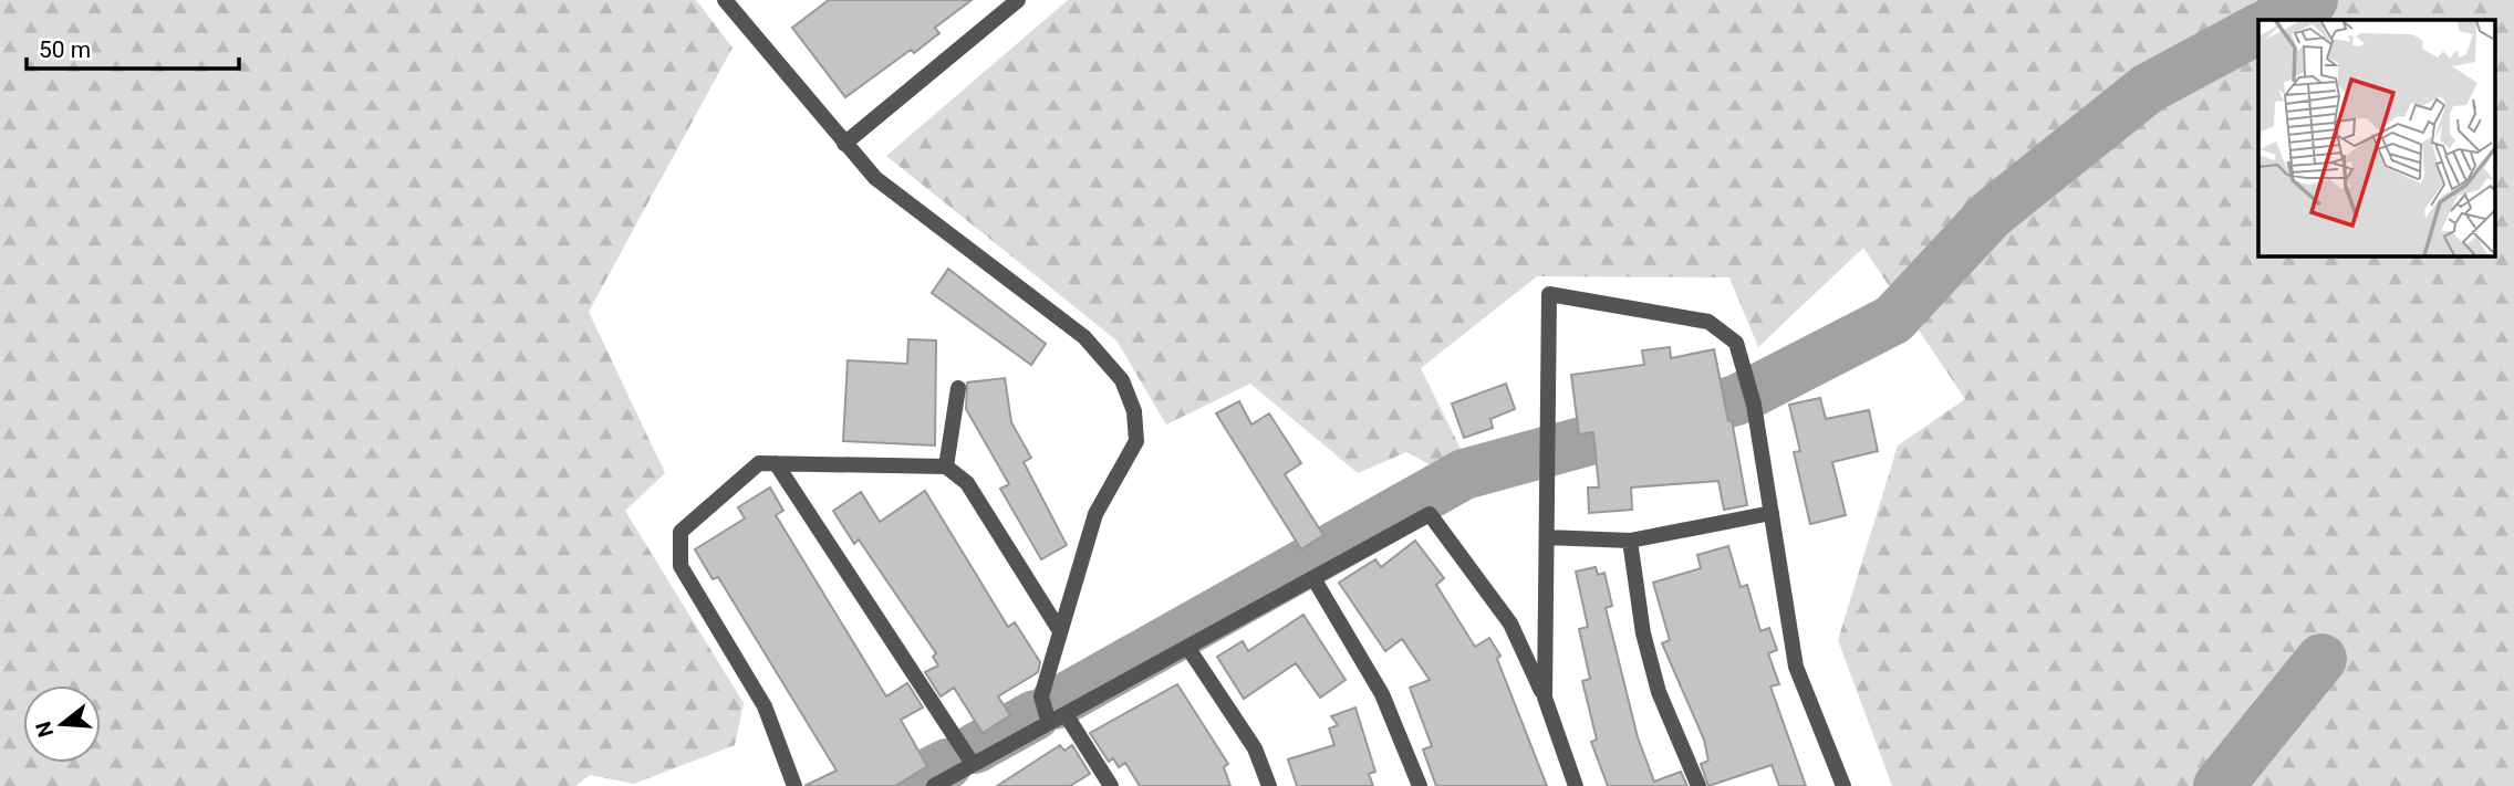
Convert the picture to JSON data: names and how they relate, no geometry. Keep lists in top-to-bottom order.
{
  "scale_bar": "50 m",
  "north": "left"
}
